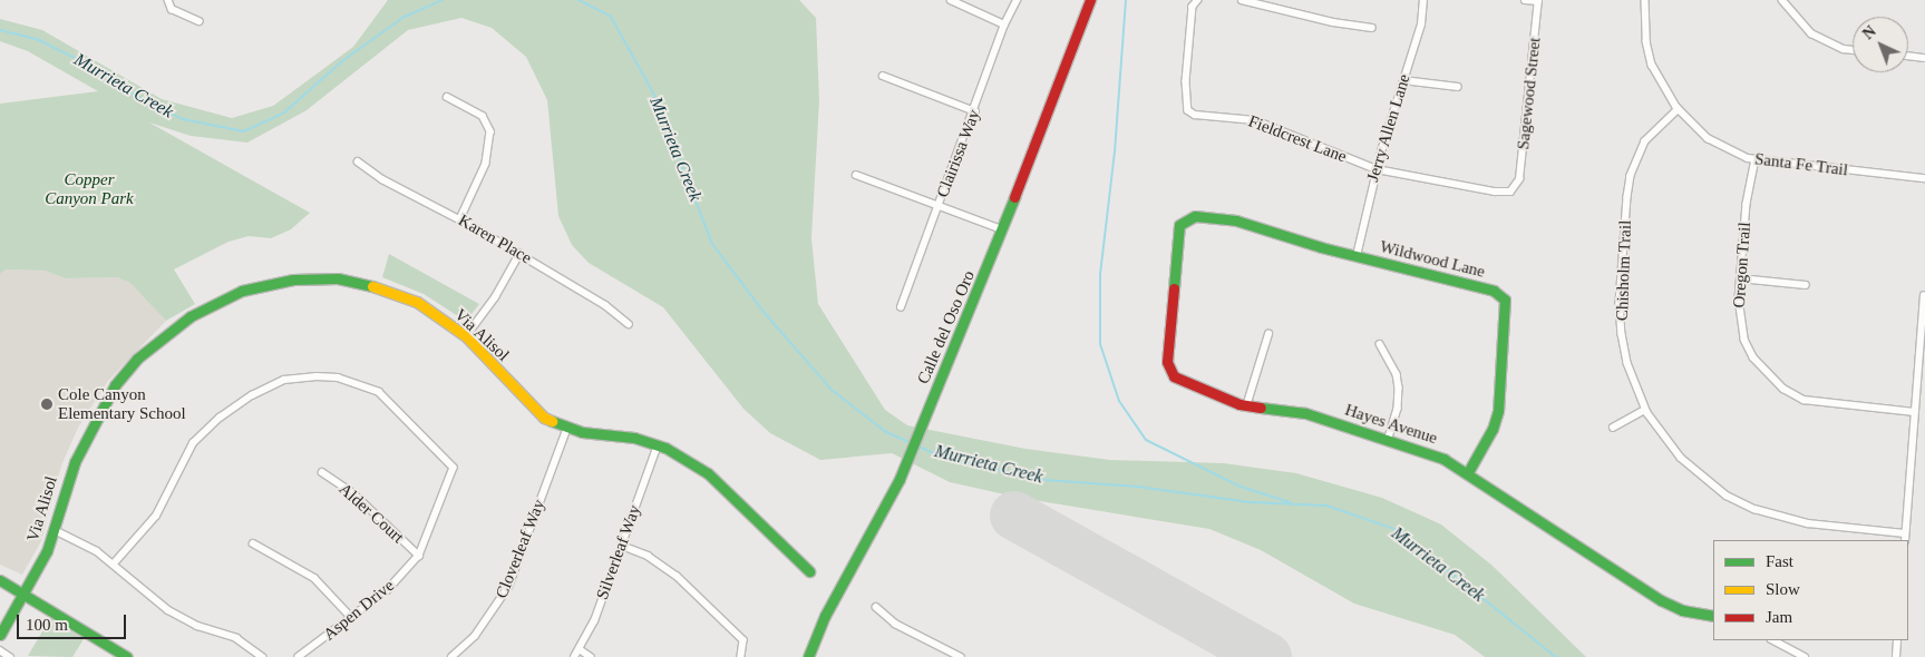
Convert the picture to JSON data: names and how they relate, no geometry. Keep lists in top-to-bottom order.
{
  "streets": {
    "street": [
      "Sagewood Street",
      "Jerry Allen Lane",
      "Fieldcrest Lane",
      "Clairissa Way",
      "Santa Fe Trail",
      "Karen Place",
      "Wildwood Lane",
      "Oregon Trail",
      "Chisholm Trail",
      "Calle del Oso Oro",
      "Via Alisol",
      "Hayes Avenue",
      "Alder Court",
      "Cloverleaf Way",
      "Silverleaf Way",
      "Aspen Drive"
    ]
  },
  "crossings": [
    ["Sagewood Street", "Fieldcrest Lane"],
    ["Jerry Allen Lane", "Fieldcrest Lane"],
    ["Jerry Allen Lane", "Wildwood Lane"],
    ["Santa Fe Trail", "Oregon Trail"],
    ["Santa Fe Trail", "Chisholm Trail"],
    ["Wildwood Lane", "Hayes Avenue"],
    ["Via Alisol", "Cloverleaf Way"],
    ["Via Alisol", "Silverleaf Way"],
    ["Alder Court", "Aspen Drive"]
  ],
  "water": ["Murrieta Creek"],
  "parks": ["Copper Canyon Park"],
  "places": ["Cole Canyon Elementary School"],
  "legend": ["Fast", "Slow", "Jam"],
  "scale_bar": "100 m",
  "north": "top left"
}
